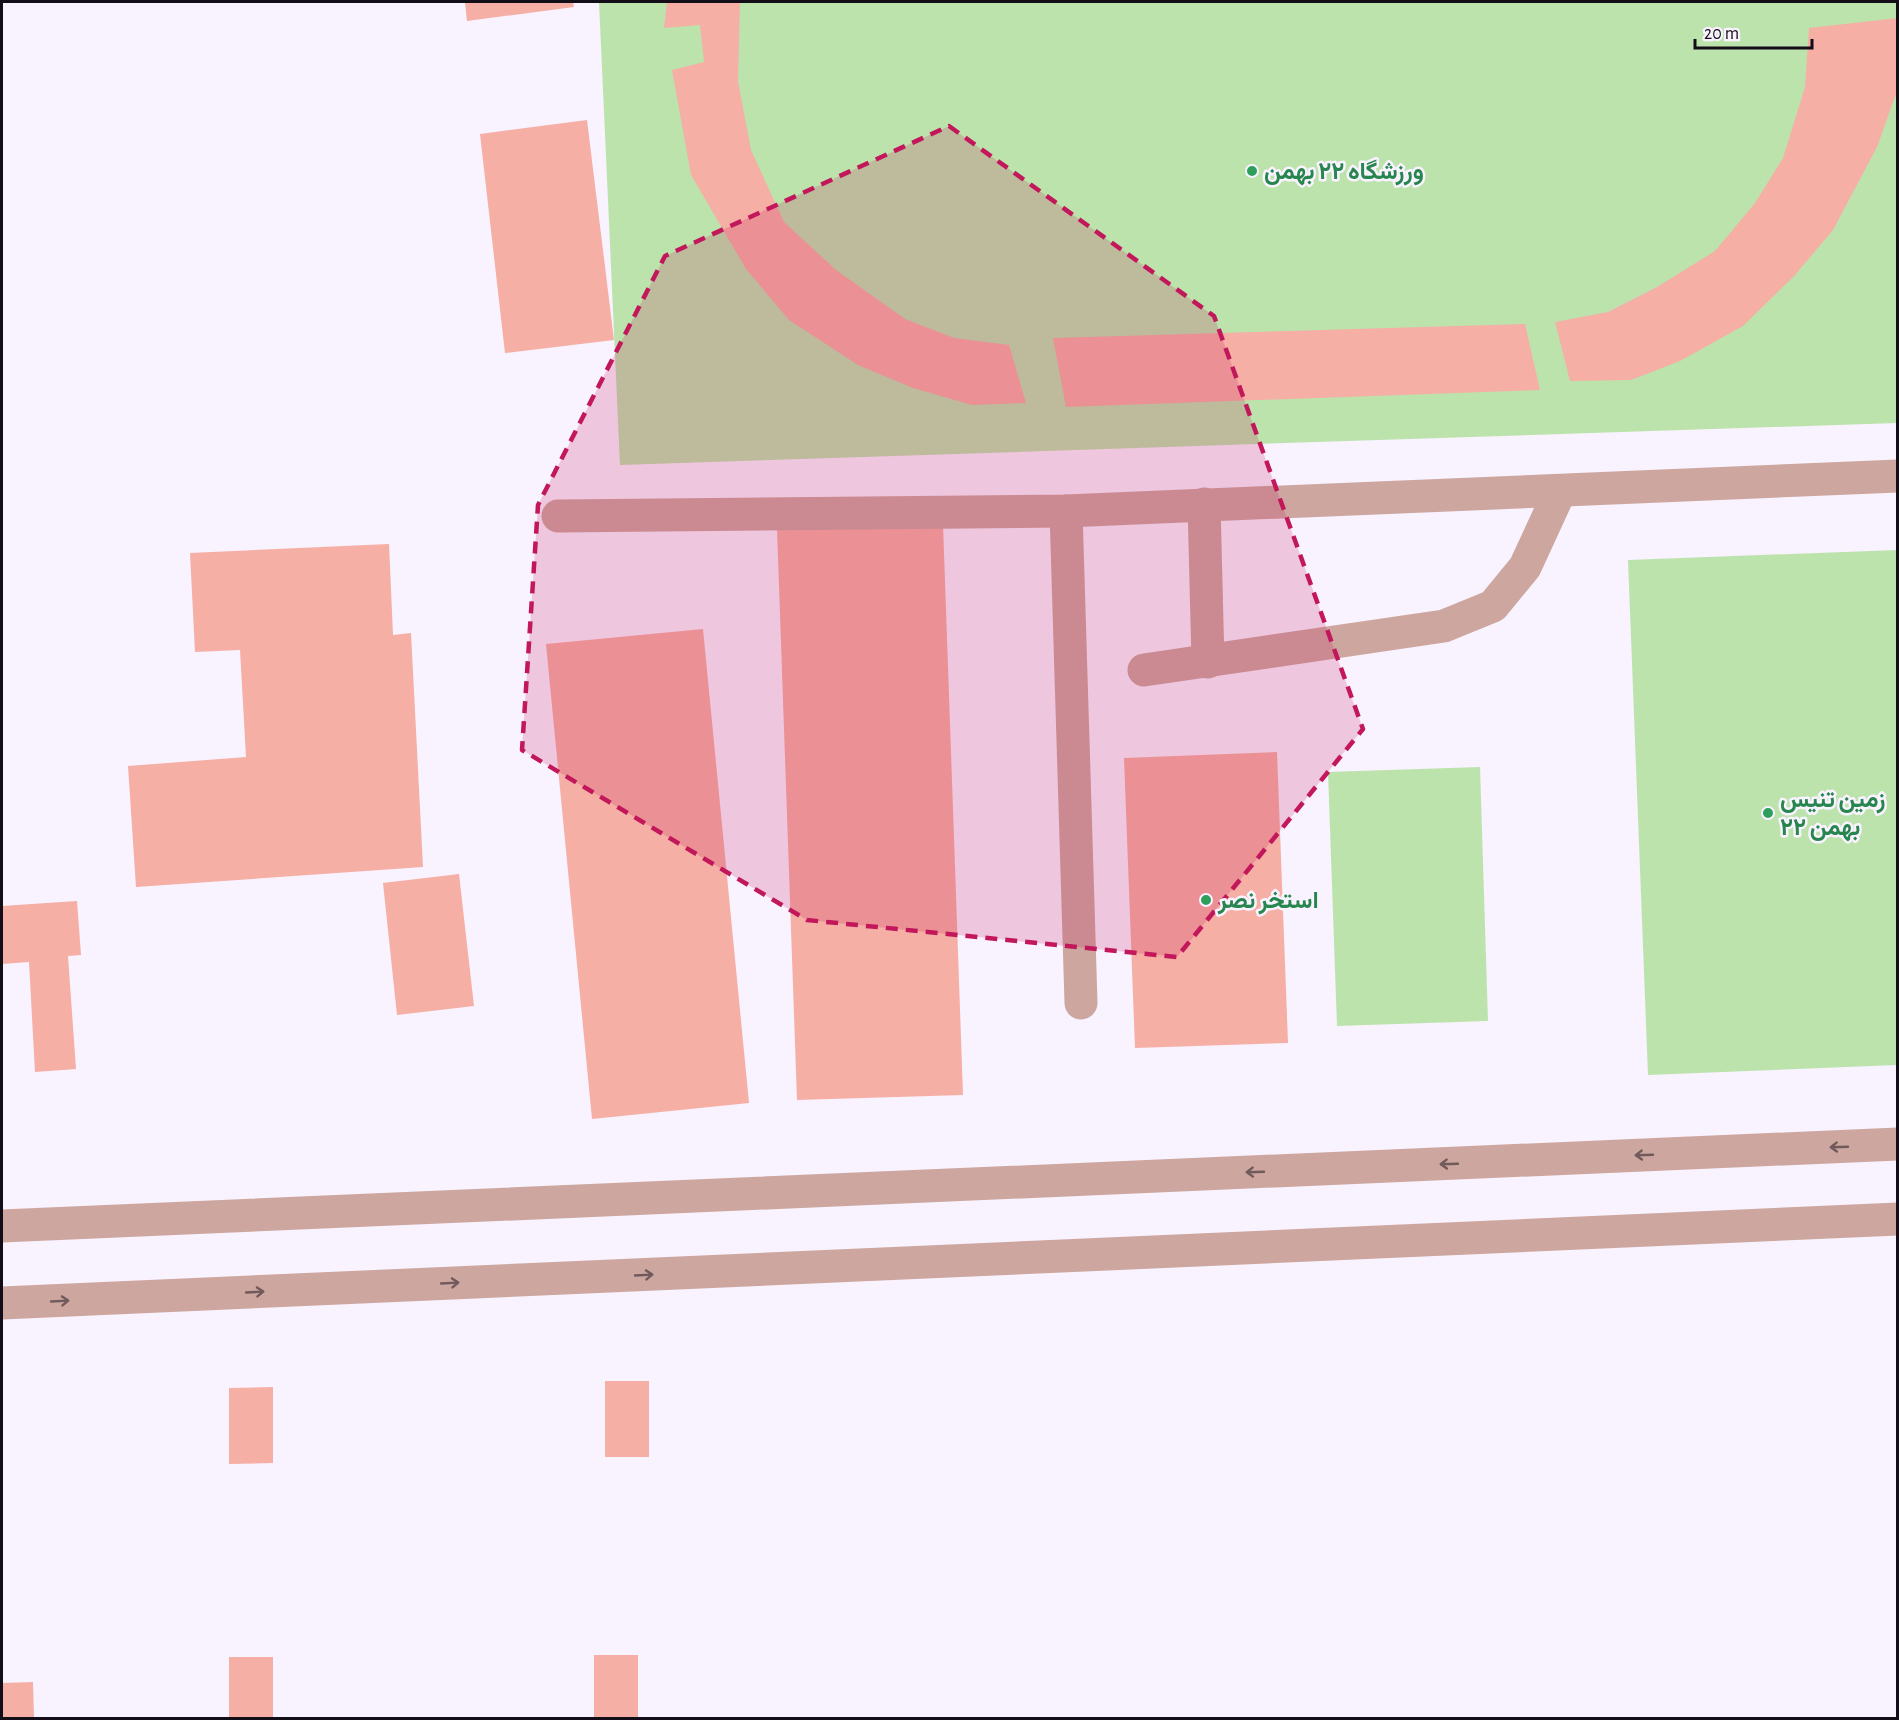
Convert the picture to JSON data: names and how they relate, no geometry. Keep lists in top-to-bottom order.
{
  "places": ["ورزشگاه ۲۲ بهمن", "زمین تنیس ۲۲ بهمن", "استخر نصر"],
  "scale_bar": "20 m"
}
